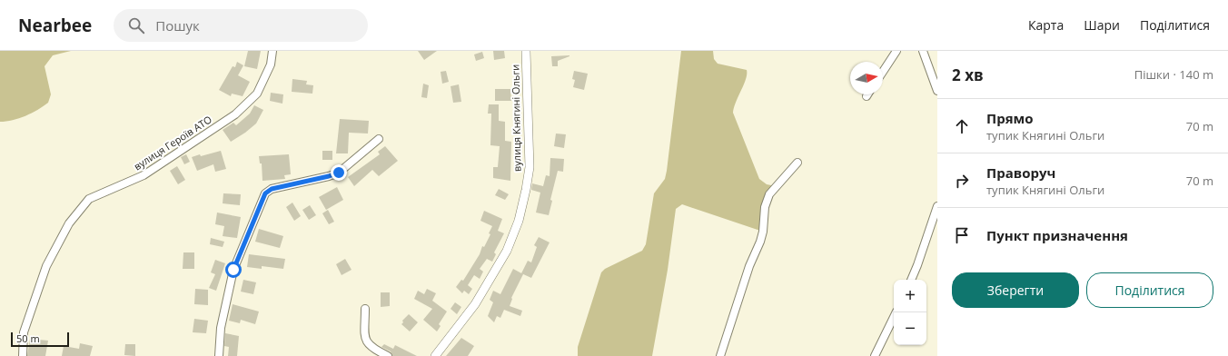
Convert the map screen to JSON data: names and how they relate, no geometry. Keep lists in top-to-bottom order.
{
  "streets": {
    "street": ["вулиця Княгині Ольги", "вулиця Героїв АТО"]
  },
  "scale_bar": "50 m",
  "north": "right",
  "page": {
    "header": "Nearbee",
    "search": "Пошук",
    "nav": ["Карта", "Шари", "Поділитися"],
    "heading": ["2 хв", "Пішки · 140 m"],
    "list": [
      ["Прямо", "тупик Княгині Ольги", "70 m"],
      ["Праворуч", "тупик Княгині Ольги", "70 m"],
      "Пункт призначення"
    ],
    "buttons": ["Зберегти", "Поділитися"],
    "map_buttons": ["+", "−"],
    "scale": "50 m"
  }
}
